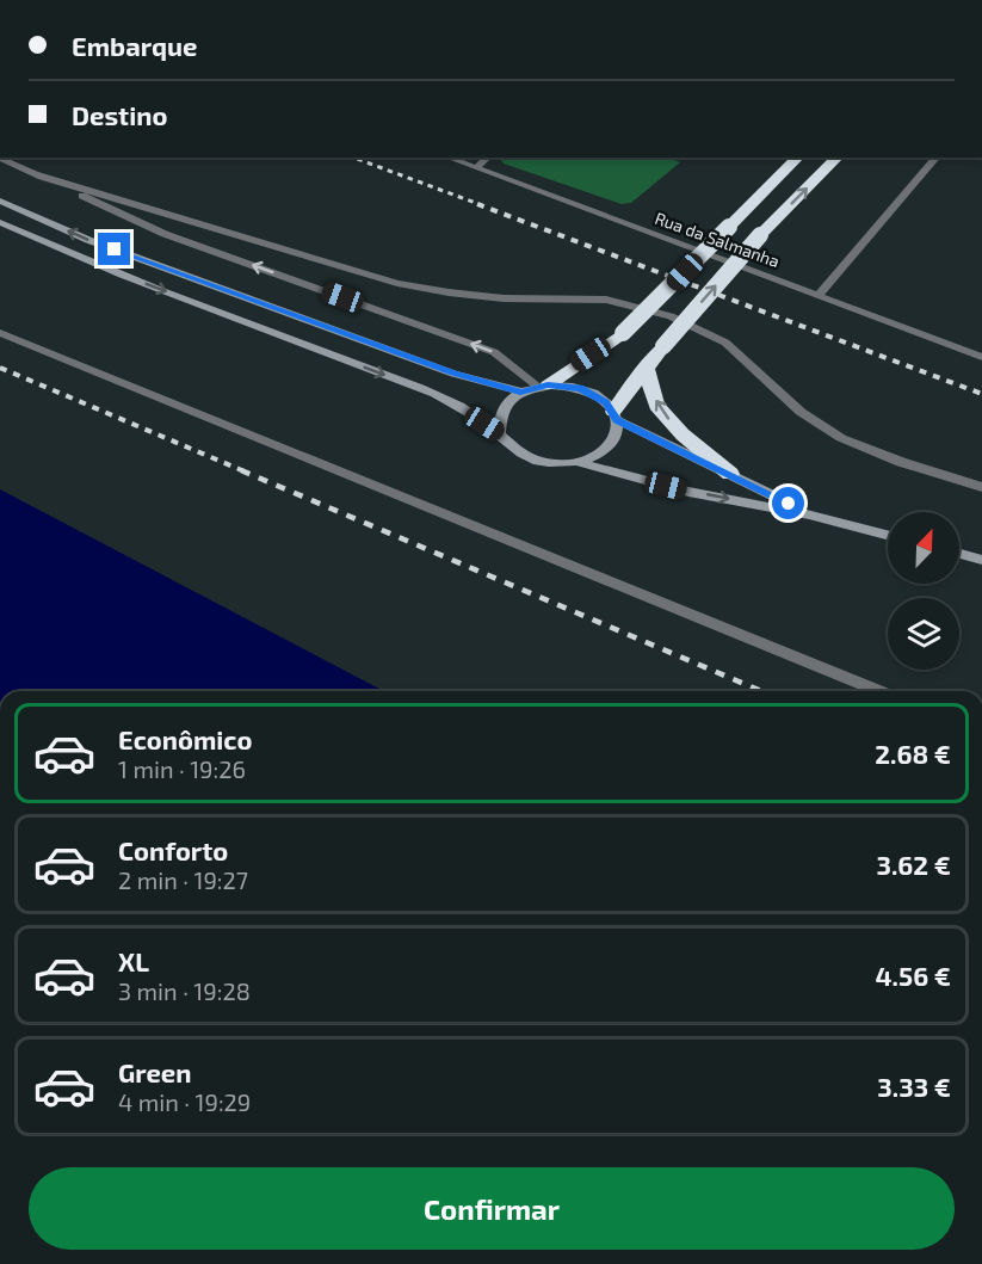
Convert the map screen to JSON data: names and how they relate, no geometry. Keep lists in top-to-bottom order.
{
  "streets": {
    "street": ["Rua da Salmanha"]
  },
  "north": "top right",
  "page": {
    "banner": ["Embarque", "Destino"],
    "list": [
      {
        "name": "Econômico",
        "note": "1 min · 19:26",
        "value": "2.68 €"
      },
      {
        "name": "Conforto",
        "note": "2 min · 19:27",
        "value": "3.62 €"
      },
      {
        "name": "XL",
        "note": "3 min · 19:28",
        "value": "4.56 €"
      },
      {
        "name": "Green",
        "note": "4 min · 19:29",
        "value": "3.33 €"
      }
    ],
    "buttons": "Confirmar"
  }
}
